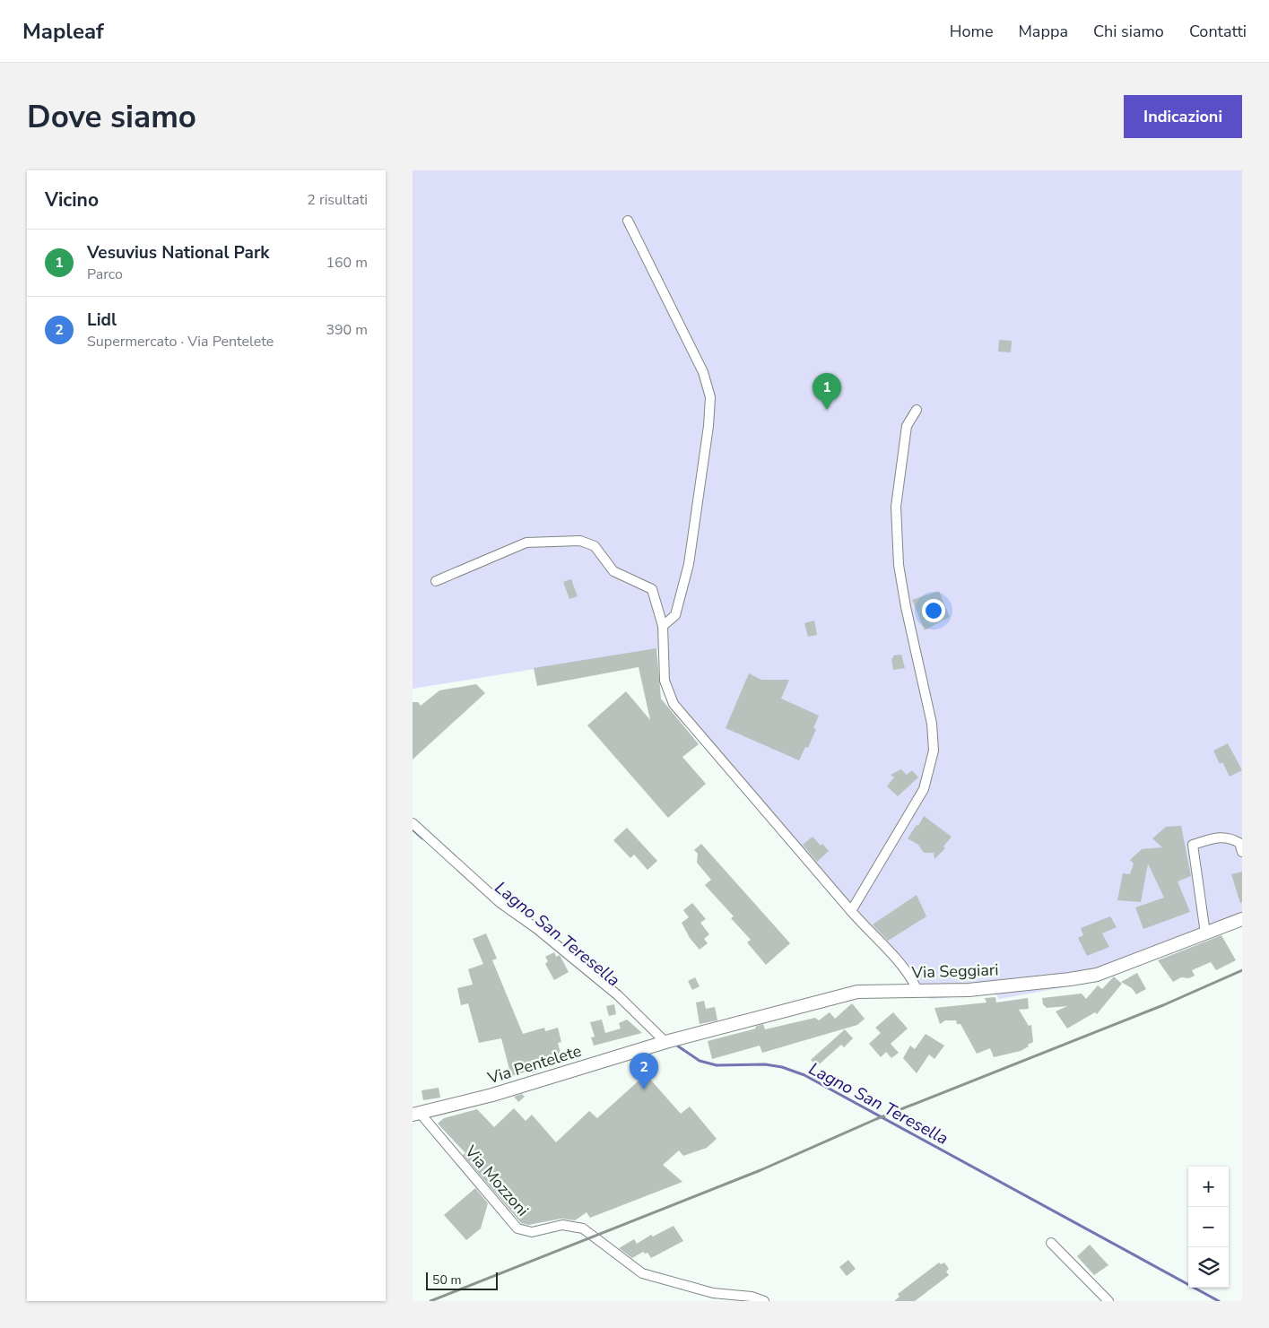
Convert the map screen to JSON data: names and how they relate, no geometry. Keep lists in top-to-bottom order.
{
  "streets": {
    "main road": ["Via Seggiari", "Via Pentelete"],
    "street": ["Via Mozzoni"]
  },
  "crossings": [
    ["Via Seggiari", "Via Pentelete"],
    ["Via Pentelete", "Via Mozzoni"]
  ],
  "water": ["Lagno San Teresella"],
  "scale_bar": "50 m",
  "page": {
    "header": "Mapleaf",
    "nav": [
      "Home",
      "Mappa",
      "Chi siamo",
      "Contatti"
    ],
    "buttons": "Indicazioni",
    "title": "Dove siamo",
    "heading": ["Vicino", "2 risultati"],
    "list": [
      {
        "mark": "1",
        "name": "Vesuvius National Park",
        "note": "Parco",
        "value": "160 m"
      },
      {
        "mark": "2",
        "name": "Lidl",
        "note": "Supermercato · Via Pentelete",
        "value": "390 m"
      }
    ],
    "pins": ["1", "2"],
    "map_buttons": ["+", "−"],
    "scale": "50 m"
  }
}
